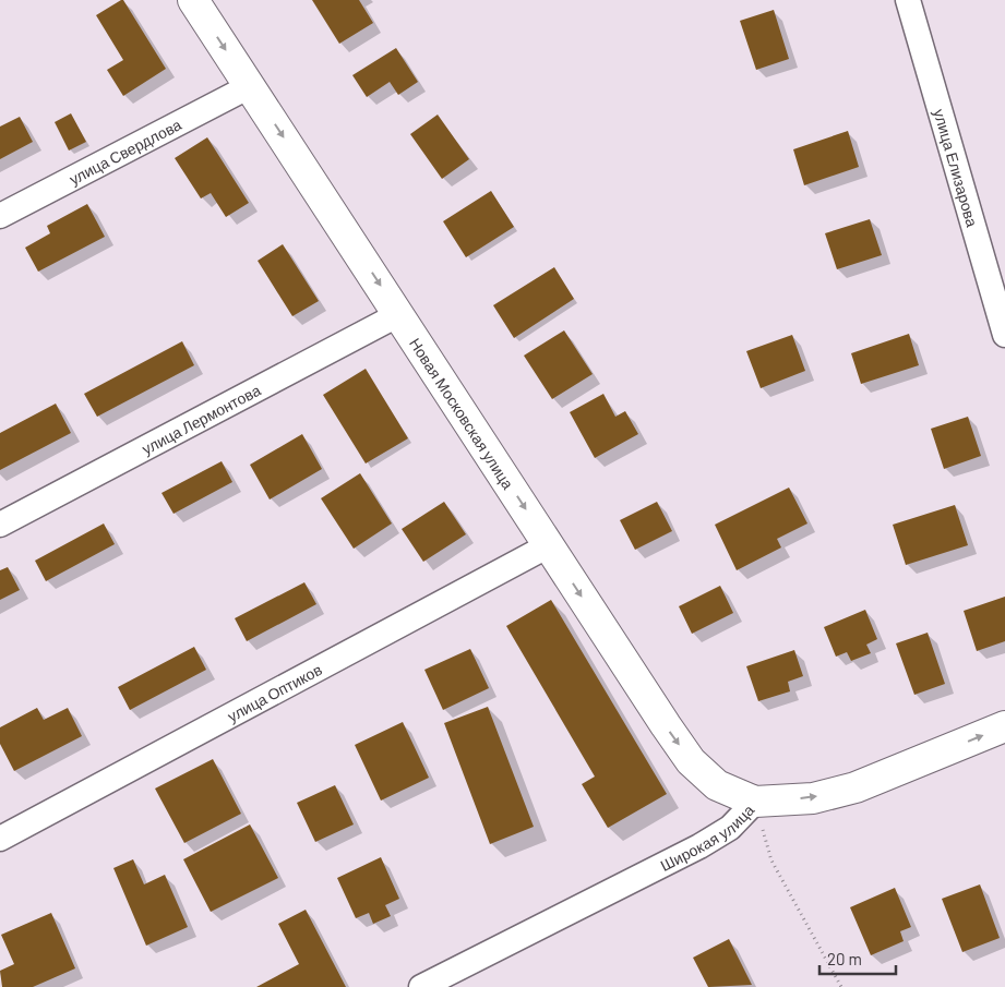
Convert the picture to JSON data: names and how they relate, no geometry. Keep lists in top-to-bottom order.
{
  "streets": {
    "street": [
      "улица Свердлова",
      "улица Елизарова",
      "Новая Московская улица",
      "улица Лермонтова",
      "улица Оптиков",
      "Широкая улица"
    ]
  },
  "crossings": [
    ["улица Свердлова", "Новая Московская улица"],
    ["Новая Московская улица", "улица Лермонтова"],
    ["Новая Московская улица", "улица Оптиков"],
    ["Новая Московская улица", "Широкая улица"]
  ],
  "one_way": ["Новая Московская улица", "Широкая улица"],
  "scale_bar": "20 m"
}
